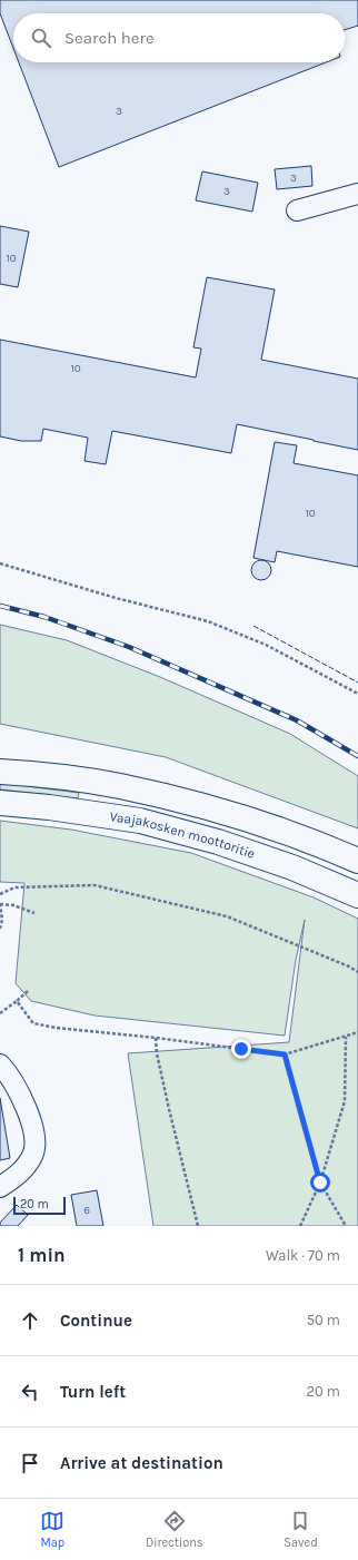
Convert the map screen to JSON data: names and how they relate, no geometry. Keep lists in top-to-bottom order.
{
  "streets": {
    "highway": ["Vaajakosken moottoritie"]
  },
  "house_numbers": [
    "3",
    "3",
    "3",
    "10",
    "10",
    "10",
    "6"
  ],
  "scale_bar": "20 m",
  "page": {
    "search": "Search here",
    "scale": "20 m",
    "heading": ["1 min", "Walk · 70 m"],
    "list": [
      ["Continue", "50 m"],
      ["Turn left", "20 m"],
      "Arrive at destination"
    ],
    "nav": ["Map", "Directions", "Saved"]
  }
}
